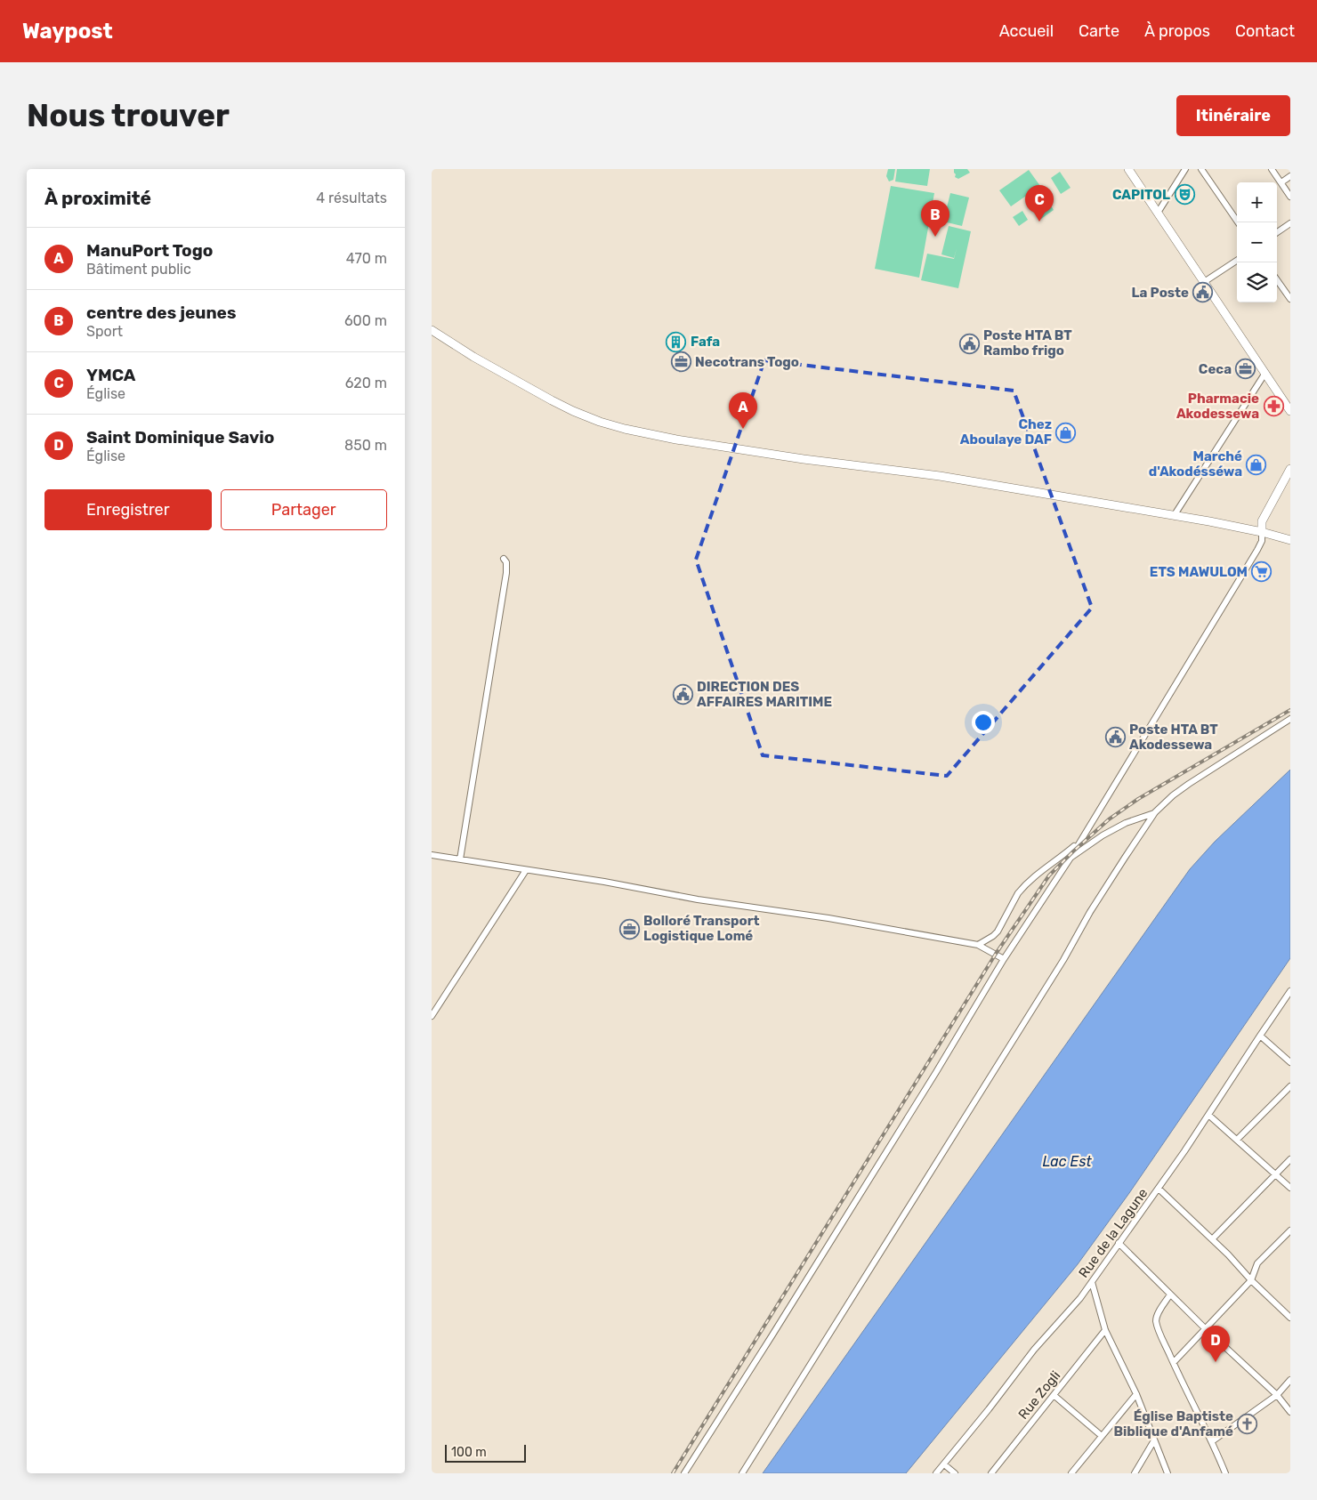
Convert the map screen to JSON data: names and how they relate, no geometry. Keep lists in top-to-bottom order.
{
  "streets": {
    "street": ["Rue de la Lagune", "Rue Zogli"]
  },
  "water": ["Lac Est"],
  "places": {
    "theatre": ["CAPITOL"],
    "public building": [
      "La Poste",
      "Poste HTA BT Rambo frigo",
      "DIRECTION DES AFFAIRES MARITIME",
      "Poste HTA BT Akodessewa"
    ],
    "building": ["Fafa"],
    "office": ["Necotrans Togo", "Ceca", "Bolloré Transport Logistique Lomé"],
    "pharmacy": ["Pharmacie Akodessewa"],
    "shop": ["Chez Aboulaye DAF", "Marché d'Akodésséwa"],
    "supermarket": ["ETS MAWULOM"],
    "church": ["Église Baptiste Biblique d'Anfamé"]
  },
  "scale_bar": "100 m",
  "page": {
    "header": "Waypost",
    "nav": [
      "Accueil",
      "Carte",
      "À propos",
      "Contact"
    ],
    "buttons": [
      "Itinéraire",
      ["Enregistrer", "Partager"]
    ],
    "title": "Nous trouver",
    "heading": ["À proximité", "4 résultats"],
    "map_buttons": ["+", "−"],
    "pins": [
      "C",
      "B",
      "A",
      "D"
    ],
    "list": [
      {
        "mark": "A",
        "name": "ManuPort Togo",
        "note": "Bâtiment public",
        "value": "470 m"
      },
      {
        "mark": "B",
        "name": "centre des jeunes",
        "note": "Sport",
        "value": "600 m"
      },
      {
        "mark": "C",
        "name": "YMCA",
        "note": "Église",
        "value": "620 m"
      },
      {
        "mark": "D",
        "name": "Saint Dominique Savio",
        "note": "Église",
        "value": "850 m"
      }
    ],
    "scale": "100 m"
  }
}
